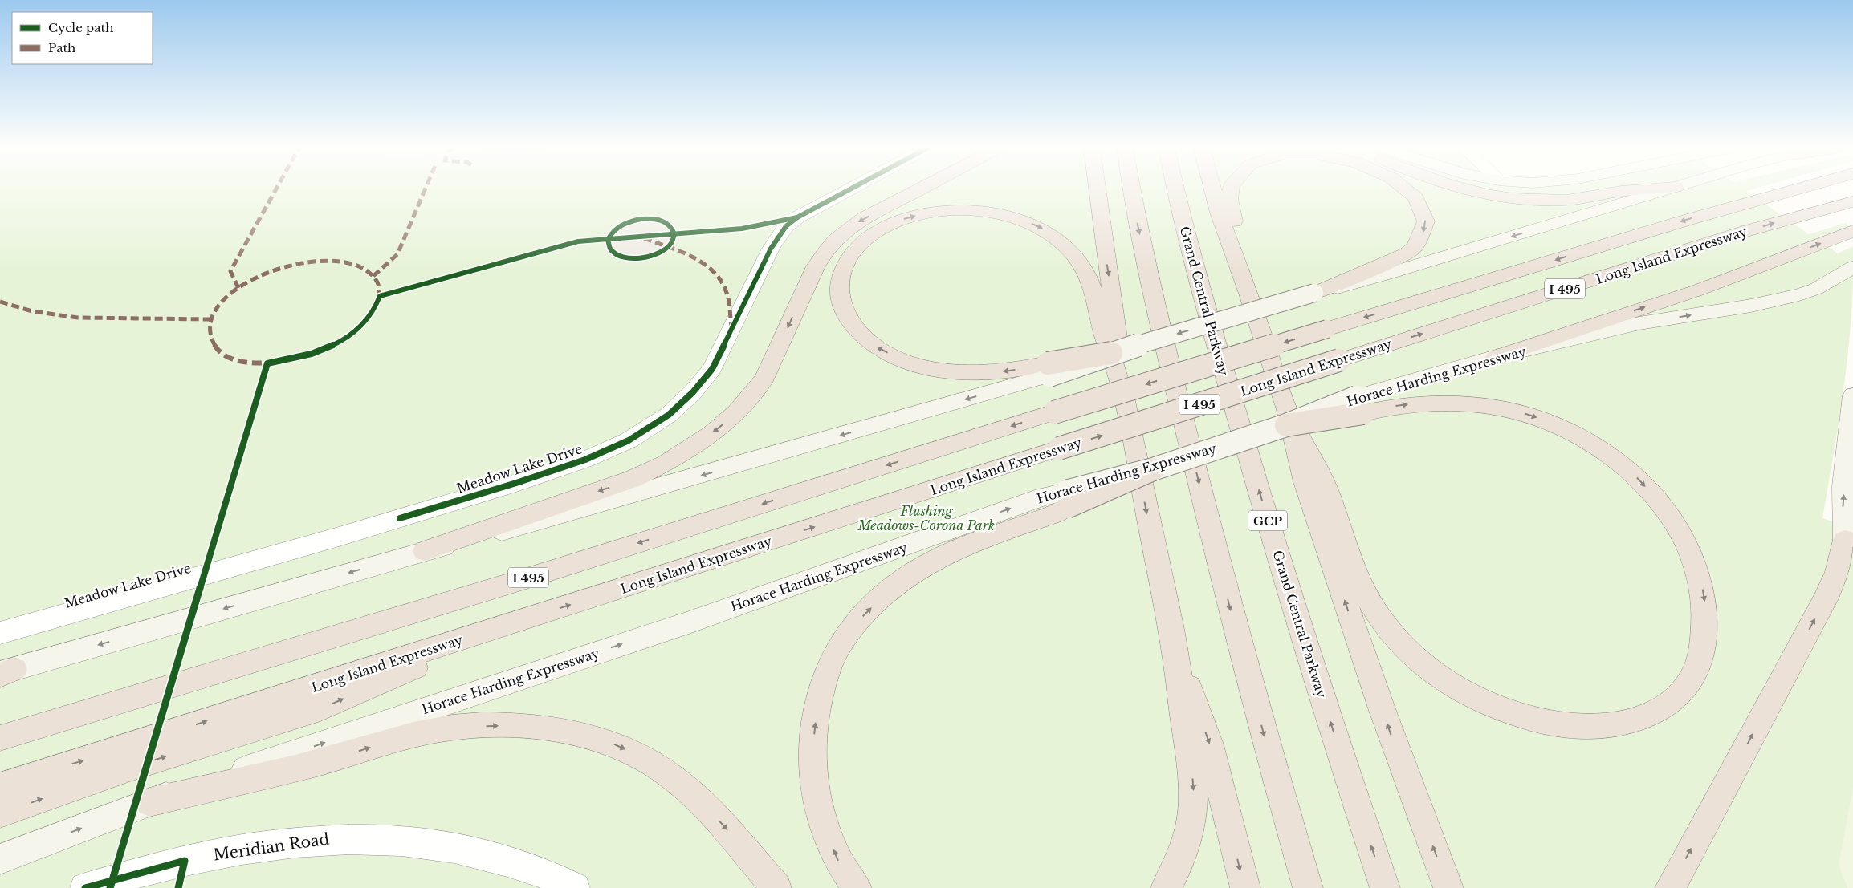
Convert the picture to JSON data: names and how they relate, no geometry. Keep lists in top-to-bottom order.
{
  "streets": {
    "highway": [
      "Long Island Expressway",
      "I 495",
      "Grand Central Parkway",
      "GCP"
    ],
    "main road": ["Horace Harding Expressway"],
    "street": ["Meadow Lake Drive", "Meridian Road"]
  },
  "parks": ["Flushing Meadows-Corona Park"],
  "legend": ["Cycle path", "Path"]
}
